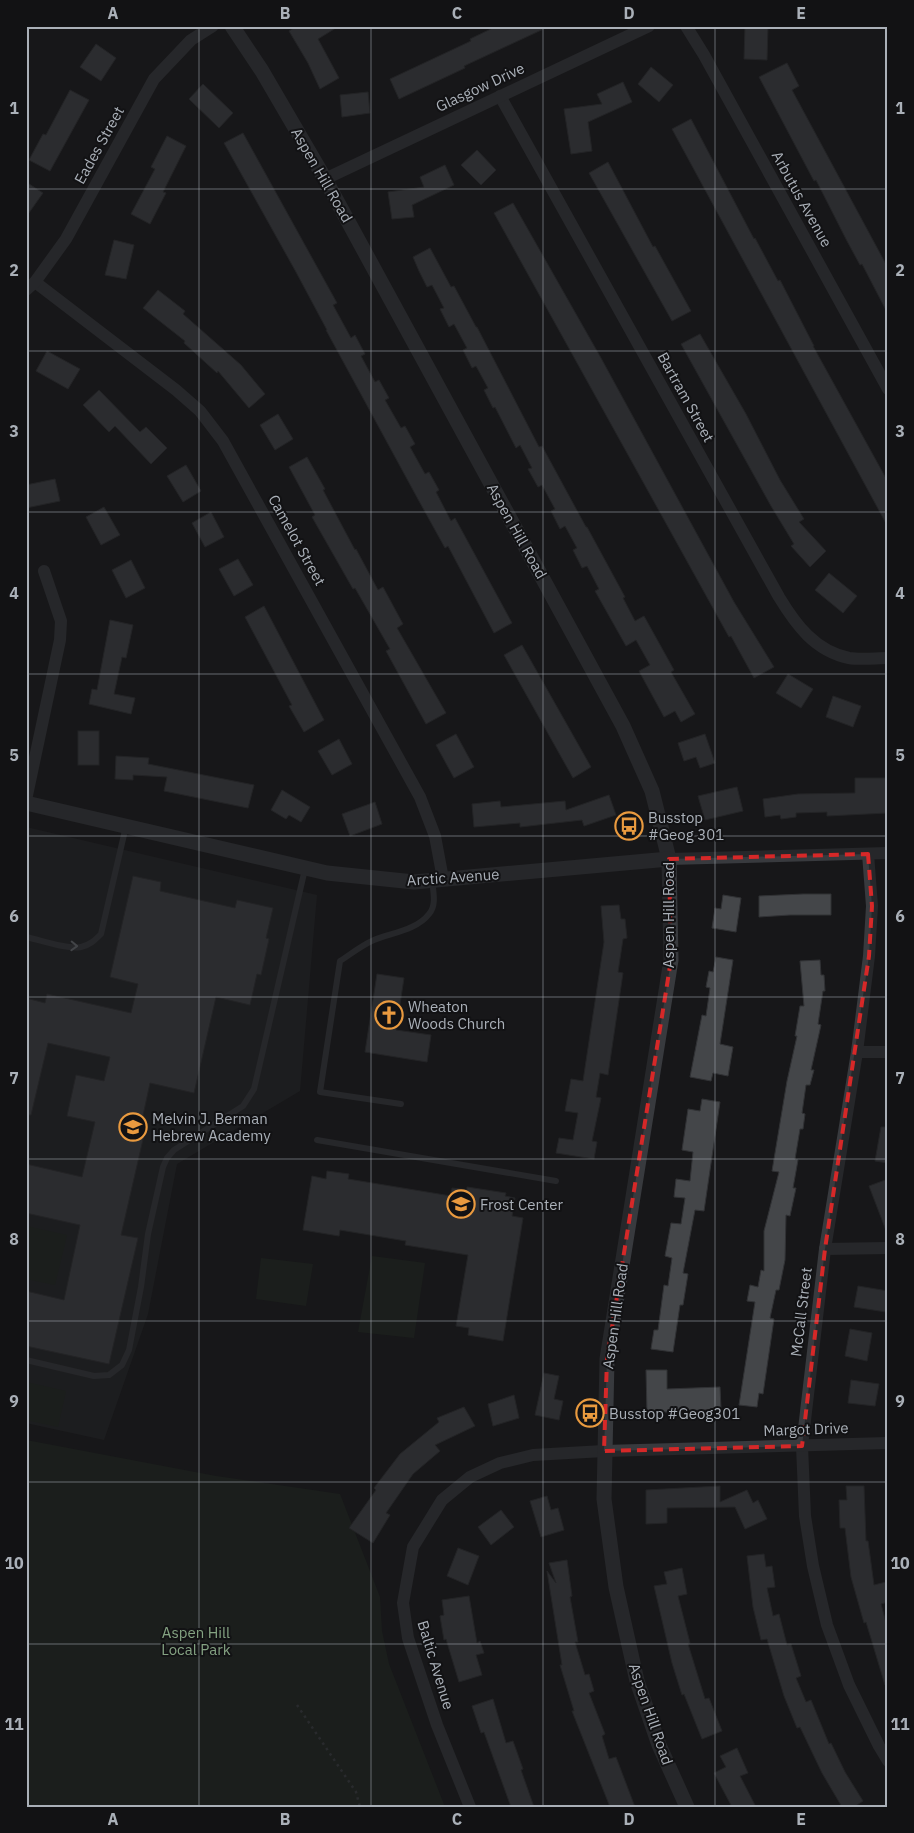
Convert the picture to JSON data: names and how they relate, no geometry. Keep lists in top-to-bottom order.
{
  "streets": {
    "street": [
      "Glasgow Drive",
      "Eades Street",
      "Aspen Hill Road",
      "Arbutus Avenue",
      "Bartram Street",
      "Camelot Street",
      "Arctic Avenue",
      "McCall Street",
      "Margot Drive",
      "Baltic Avenue"
    ]
  },
  "crossings": [
    ["Glasgow Drive", "Aspen Hill Road"],
    ["Glasgow Drive", "Bartram Street"],
    ["Eades Street", "Camelot Street"],
    ["Aspen Hill Road", "Arctic Avenue"],
    ["Aspen Hill Road", "Margot Drive"],
    ["Aspen Hill Road", "Baltic Avenue"],
    ["Camelot Street", "Arctic Avenue"],
    ["Arctic Avenue", "McCall Street"],
    ["McCall Street", "Margot Drive"],
    ["Margot Drive", "Baltic Avenue"]
  ],
  "parks": ["Aspen Hill Local Park"],
  "places": {
    "bus stop": ["Busstop #Geog 301", "Busstop #Geog301"],
    "church": ["Wheaton Woods Church"],
    "school or university": ["Melvin J. Berman Hebrew Academy", "Frost Center"]
  },
  "grid": {
    "columns": [
      "A",
      "B",
      "C",
      "D",
      "E"
    ],
    "rows": [
      "1",
      "2",
      "3",
      "4",
      "5",
      "6",
      "7",
      "8",
      "9",
      "10",
      "11"
    ]
  }
}
